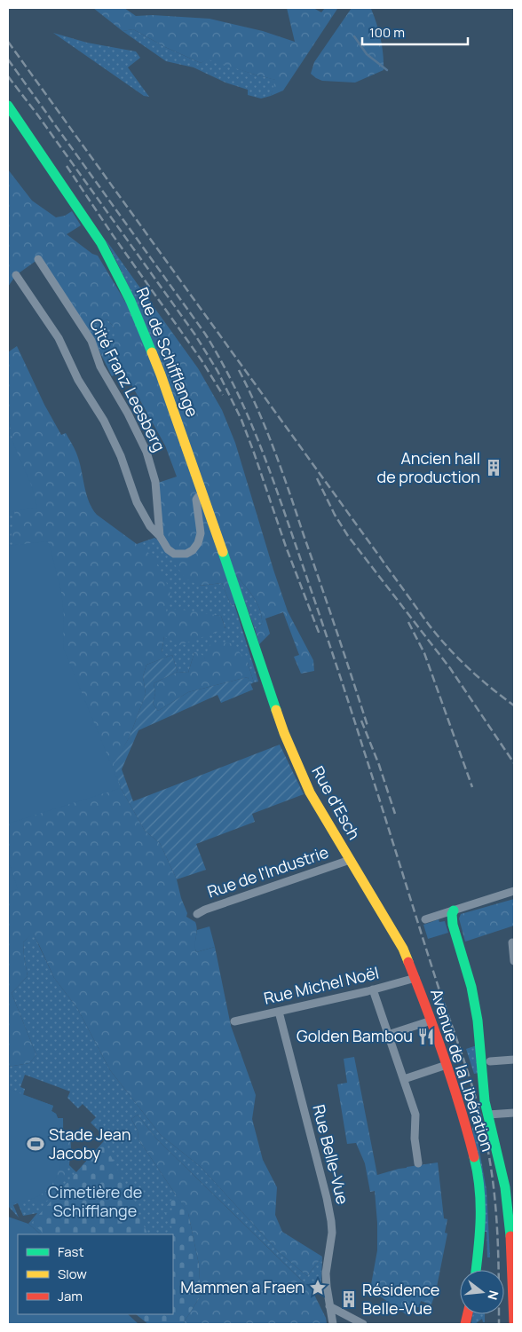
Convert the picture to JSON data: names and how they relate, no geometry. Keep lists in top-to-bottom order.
{
  "streets": {
    "street": [
      "Rue de Schifflange",
      "Cité Franz Leesberg",
      "Rue d'Esch",
      "Rue de l'Industrie",
      "Rue Michel Noël",
      "Avenue de la Libération",
      "Rue Belle-Vue"
    ]
  },
  "crossings": [
    ["Rue de Schifflange", "Rue d'Esch"],
    ["Rue d'Esch", "Rue de l'Industrie"],
    ["Rue d'Esch", "Rue Michel Noël"],
    ["Rue d'Esch", "Avenue de la Libération"],
    ["Rue Michel Noël", "Avenue de la Libération"],
    ["Rue Michel Noël", "Rue Belle-Vue"]
  ],
  "parks": ["Cimetière de Schifflange"],
  "places": {
    "building": ["Ancien hall de production", "Résidence Belle-Vue"],
    "restaurant": ["Golden Bambou"],
    "sports": ["Stade Jean Jacoby"],
    "place": ["Mammen a Fraen"]
  },
  "legend": ["Fast", "Slow", "Jam"],
  "scale_bar": "100 m",
  "north": "right"
}
